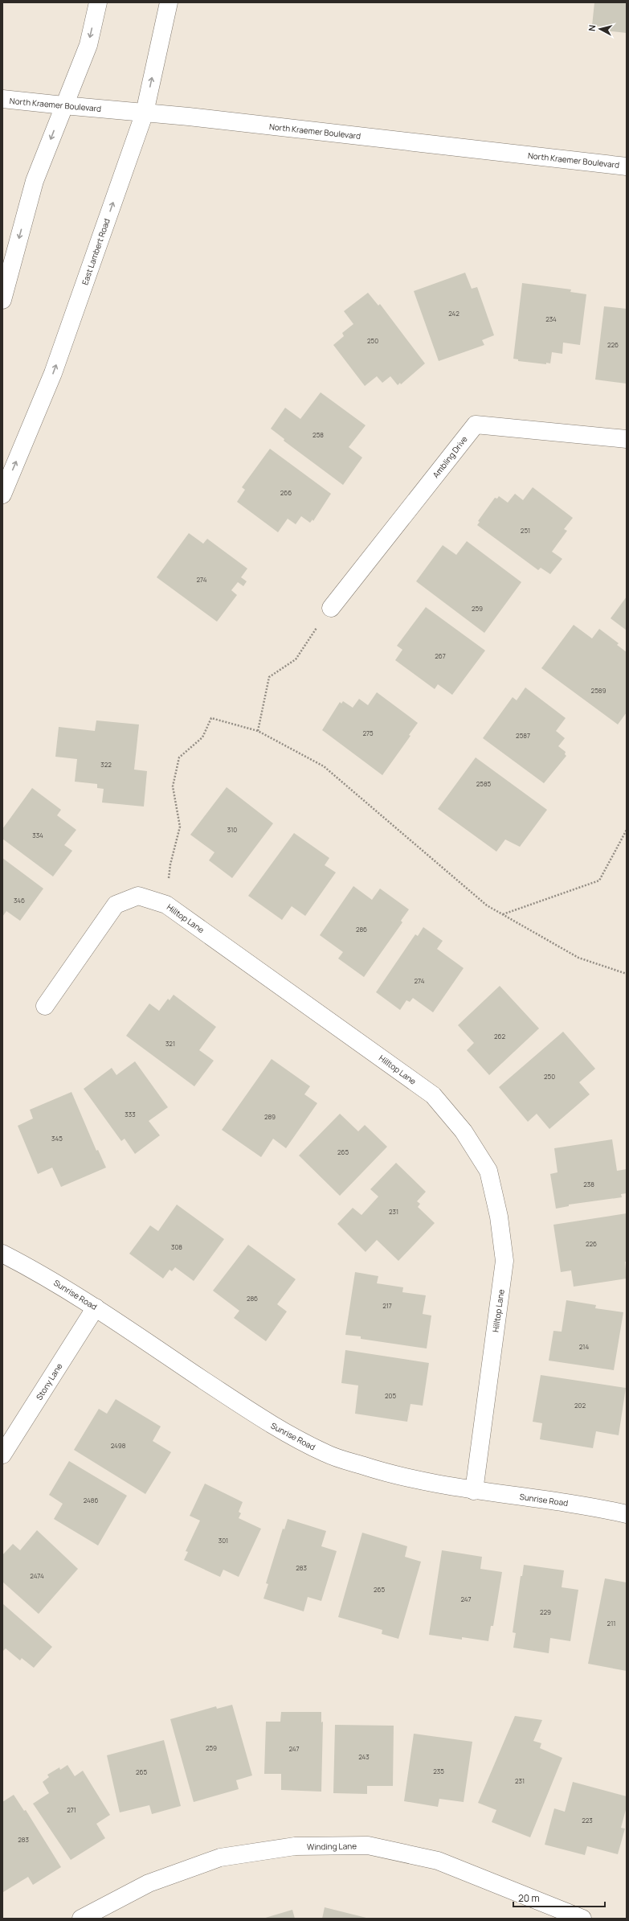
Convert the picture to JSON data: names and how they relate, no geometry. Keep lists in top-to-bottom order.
{
  "streets": {
    "street": [
      "North Kraemer Boulevard",
      "East Lambert Road",
      "Ambling Drive",
      "Hilltop Lane",
      "Sunrise Road",
      "Stony Lane",
      "Winding Lane"
    ]
  },
  "crossings": [
    ["North Kraemer Boulevard", "East Lambert Road"],
    ["Hilltop Lane", "Sunrise Road"],
    ["Sunrise Road", "Stony Lane"]
  ],
  "house_numbers": [
    "242",
    "234",
    "250",
    "226",
    "258",
    "266",
    "251",
    "274",
    "259",
    "267",
    "2589",
    "275",
    "2587",
    "322",
    "2585",
    "310",
    "334",
    "346",
    "286",
    "274",
    "262",
    "321",
    "250",
    "333",
    "289",
    "345",
    "265",
    "238",
    "231",
    "226",
    "308",
    "286",
    "217",
    "214",
    "205",
    "202",
    "2498",
    "2486",
    "301",
    "283",
    "2474",
    "265",
    "247",
    "229",
    "211",
    "259",
    "247",
    "243",
    "235",
    "265",
    "231",
    "271",
    "223",
    "283"
  ],
  "scale_bar": "20 m",
  "north": "left"
}
